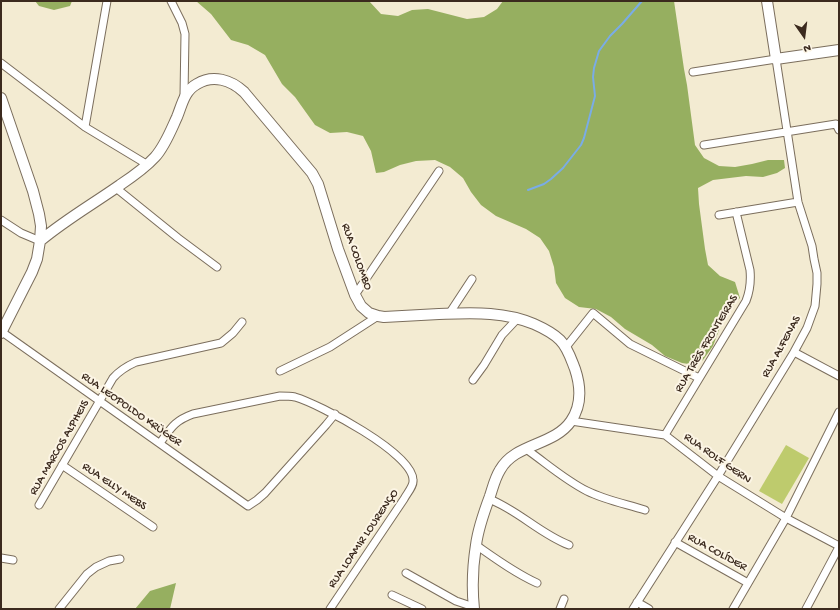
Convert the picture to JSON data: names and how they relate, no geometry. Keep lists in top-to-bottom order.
{
  "streets": {
    "street": [
      "RUA COLOMBO",
      "RUA TRÊS FRONTEIRAS",
      "RUA ALFENAS",
      "RUA LEOPOLDO KRÜGER",
      "RUA MARCOS ALPHEIS",
      "RUA ROLF GERN",
      "RUA ELLY MEBS",
      "RUA LOAMIR LOURENÇO",
      "RUA COLÍDER"
    ]
  },
  "crossings": [
    ["RUA COLOMBO", "RUA ROLF GERN"],
    ["RUA TRÊS FRONTEIRAS", "RUA ROLF GERN"],
    ["RUA ALFENAS", "RUA ROLF GERN"],
    ["RUA ALFENAS", "RUA COLÍDER"],
    ["RUA LEOPOLDO KRÜGER", "RUA MARCOS ALPHEIS"],
    ["RUA LEOPOLDO KRÜGER", "RUA LOAMIR LOURENÇO"],
    ["RUA MARCOS ALPHEIS", "RUA ELLY MEBS"]
  ],
  "north": "bottom"
}
